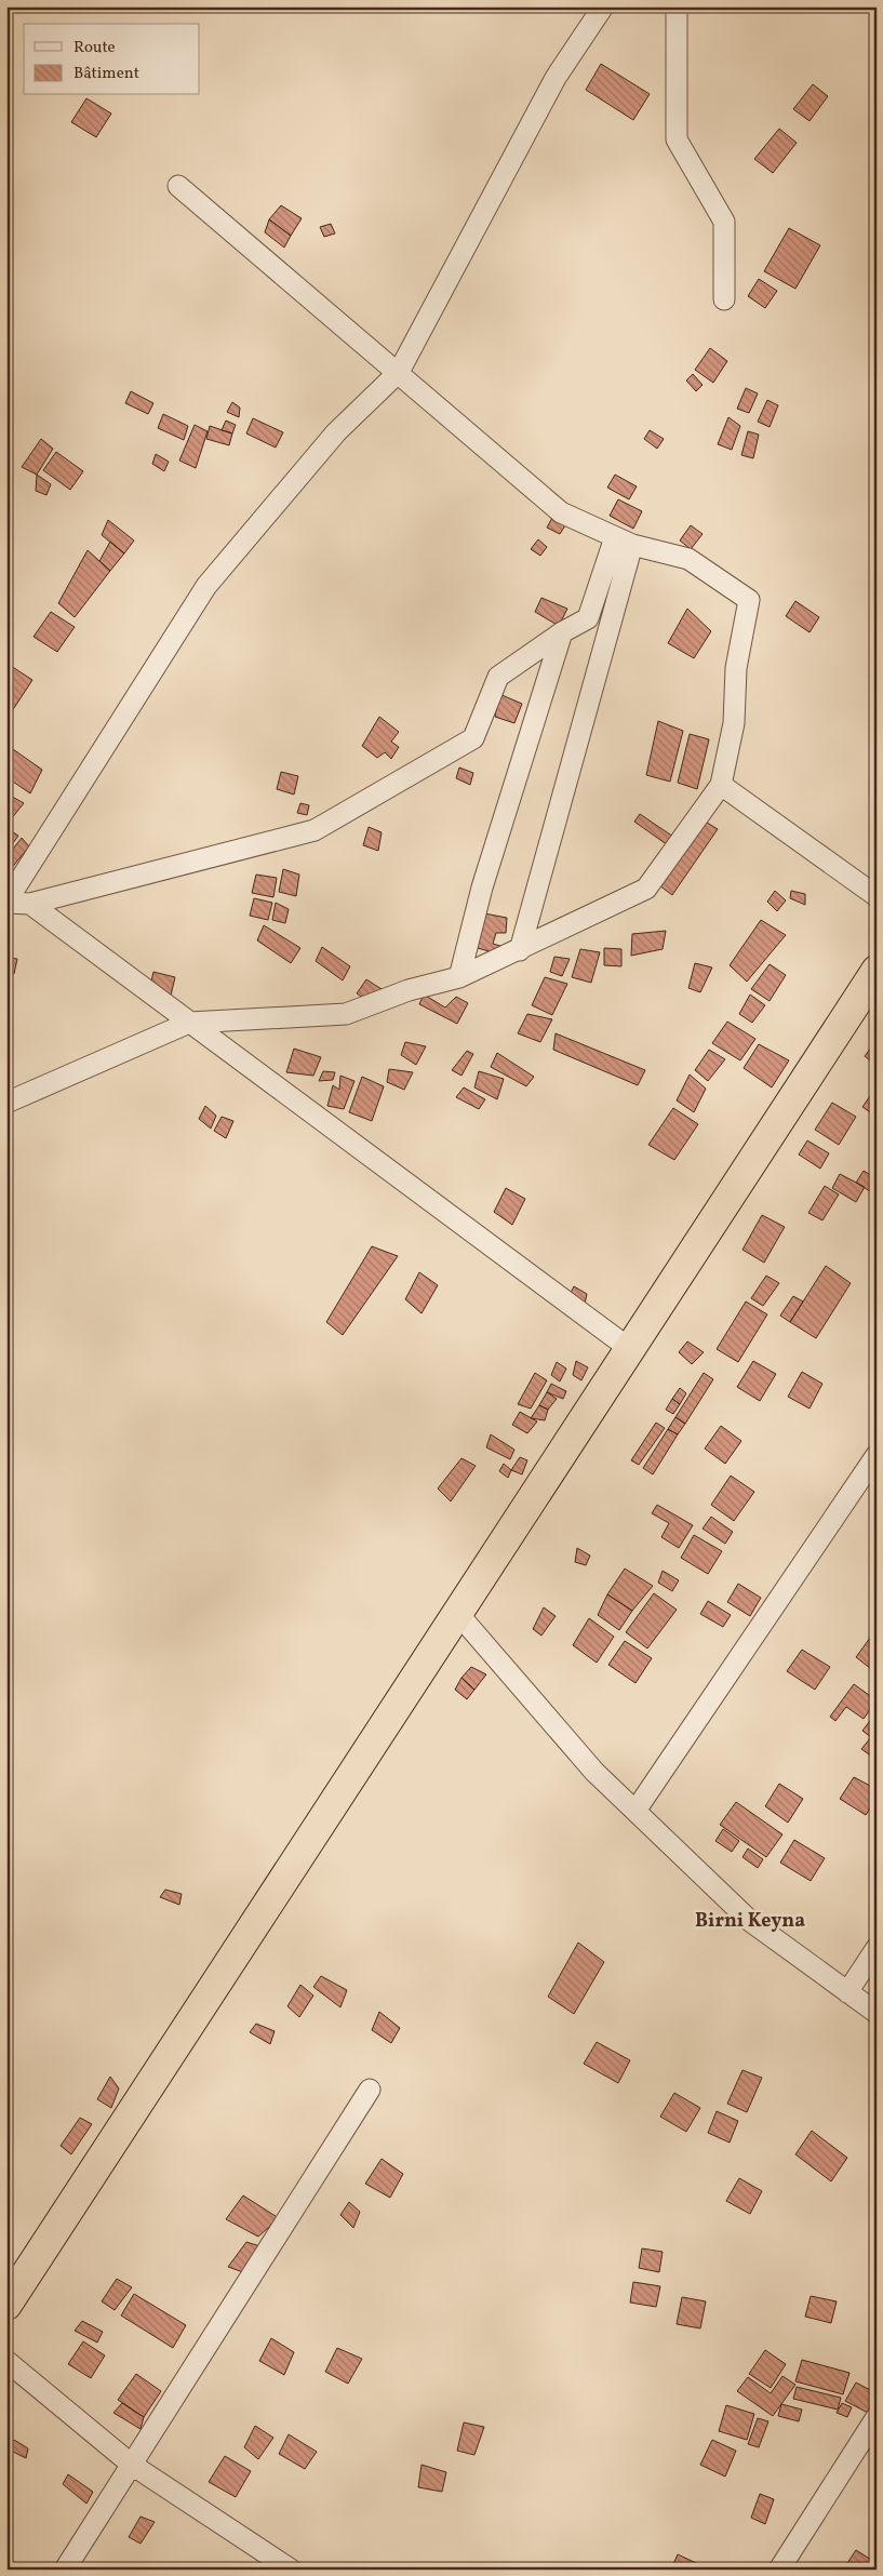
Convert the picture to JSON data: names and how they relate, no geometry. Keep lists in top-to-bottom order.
{
  "districts": ["Birni Keyna"],
  "legend": ["Route", "Bâtiment"]
}
